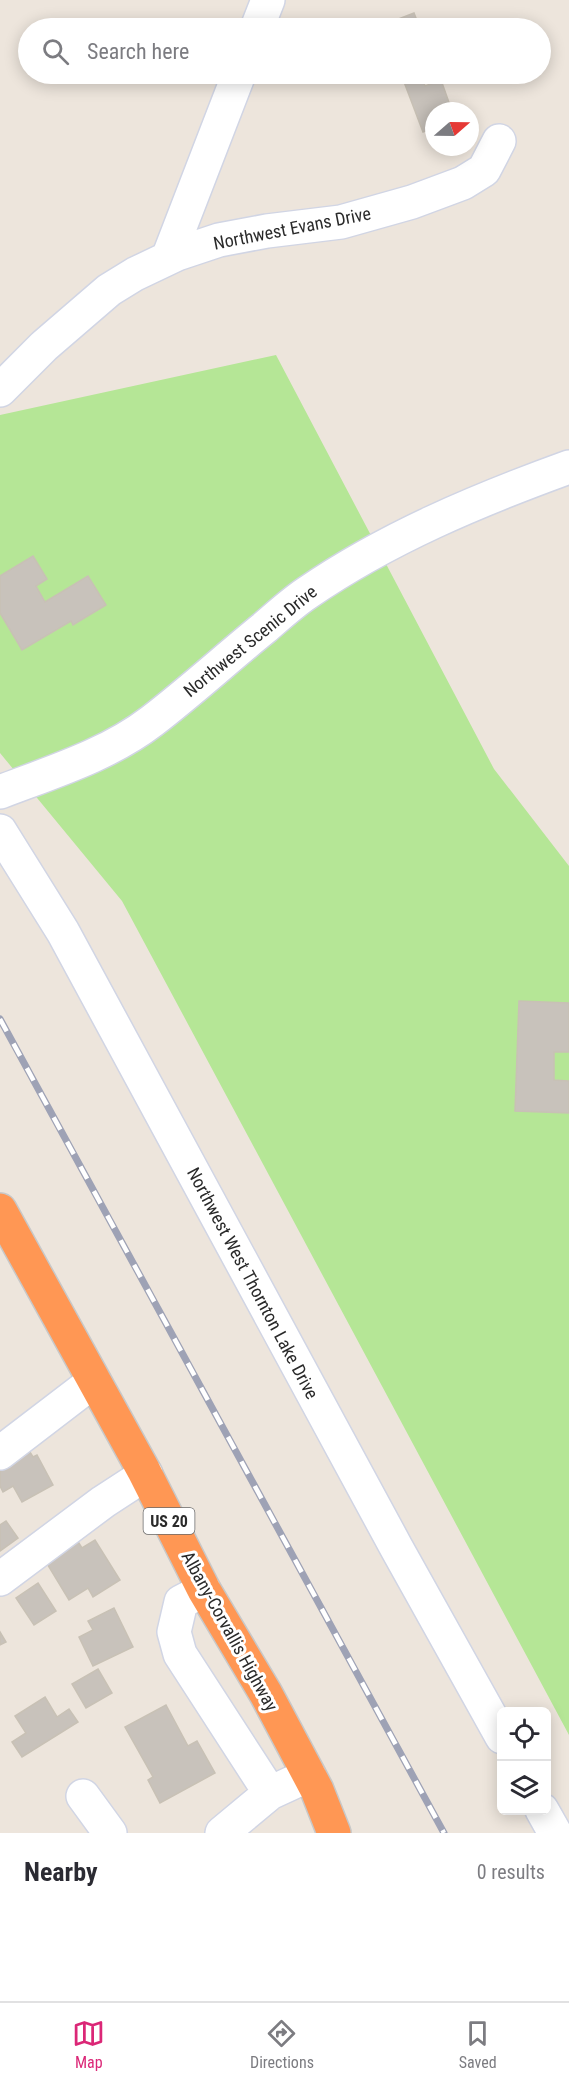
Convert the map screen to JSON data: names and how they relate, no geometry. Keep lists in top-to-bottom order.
{
  "streets": {
    "highway": ["US 20", "Albany-Corvallis Highway"],
    "street": ["Northwest Evans Drive", "Northwest Scenic Drive", "Northwest West Thornton Lake Drive"]
  },
  "north": "right",
  "page": {
    "search": "Search here",
    "heading": ["Nearby", "0 results"],
    "nav": ["Map", "Directions", "Saved"]
  }
}
